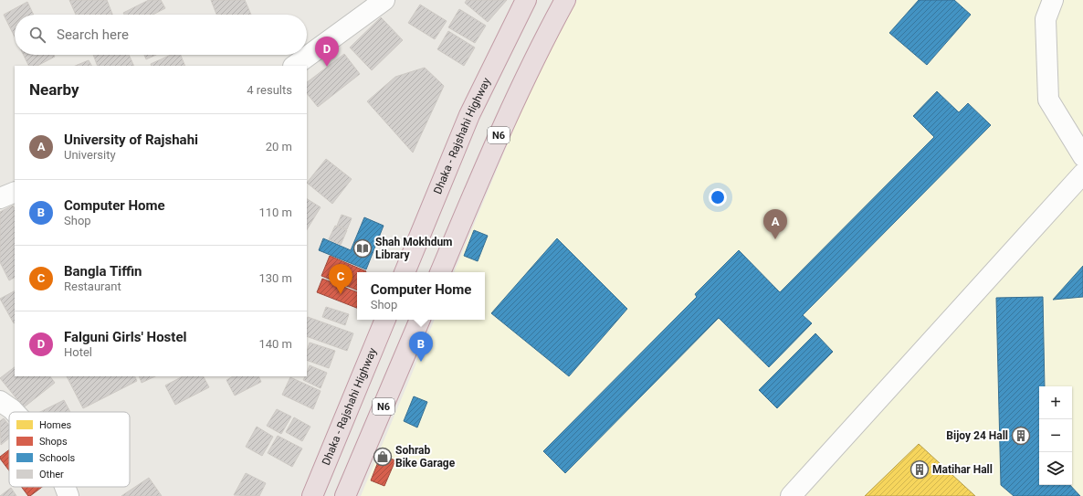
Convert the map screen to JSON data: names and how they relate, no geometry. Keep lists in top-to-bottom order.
{
  "streets": {
    "highway": ["N6", "Dhaka - Rajshahi Highway"]
  },
  "places": {
    "library": ["Shah Mokhdum Library"],
    "building": ["Bijoy 24 Hall", "Matihar Hall"],
    "shop": ["Sohrab Bike Garage"]
  },
  "legend": [
    "Homes",
    "Shops",
    "Schools",
    "Other"
  ],
  "page": {
    "search": "Search here",
    "pins": [
      "D",
      "A",
      "C",
      "B"
    ],
    "heading": ["Nearby", "4 results"],
    "list": [
      {
        "mark": "A",
        "name": "University of Rajshahi",
        "note": "University",
        "value": "20 m"
      },
      {
        "mark": "B",
        "name": "Computer Home",
        "note": "Shop",
        "value": "110 m"
      },
      {
        "mark": "C",
        "name": "Bangla Tiffin",
        "note": "Restaurant",
        "value": "130 m"
      },
      {
        "mark": "D",
        "name": "Falguni Girls' Hostel",
        "note": "Hotel",
        "value": "140 m"
      }
    ],
    "popup": ["Computer Home", "Shop"],
    "map_buttons": ["+", "−"]
  }
}
